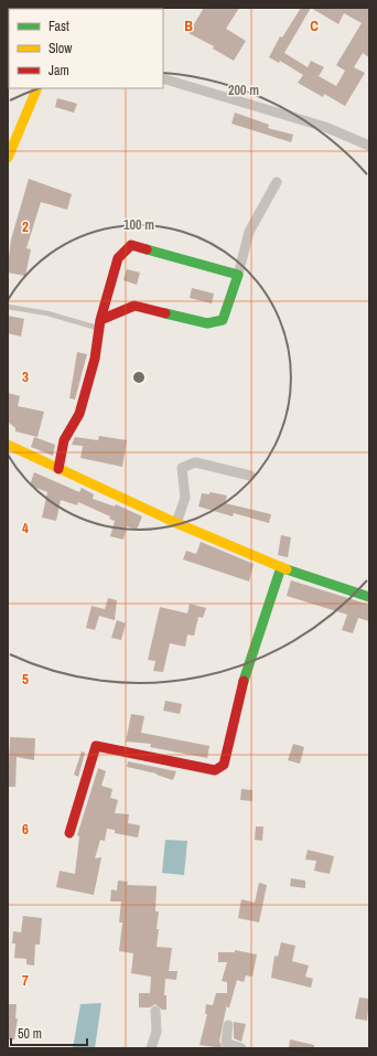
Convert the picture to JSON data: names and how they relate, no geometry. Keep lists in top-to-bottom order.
{
  "legend": ["Fast", "Slow", "Jam"],
  "scale_bar": "50 m",
  "grid": {
    "columns": ["B", "C"],
    "rows": [
      "2",
      "3",
      "4",
      "5",
      "6",
      "7"
    ]
  },
  "rings": ["200 m", "100 m"]
}
